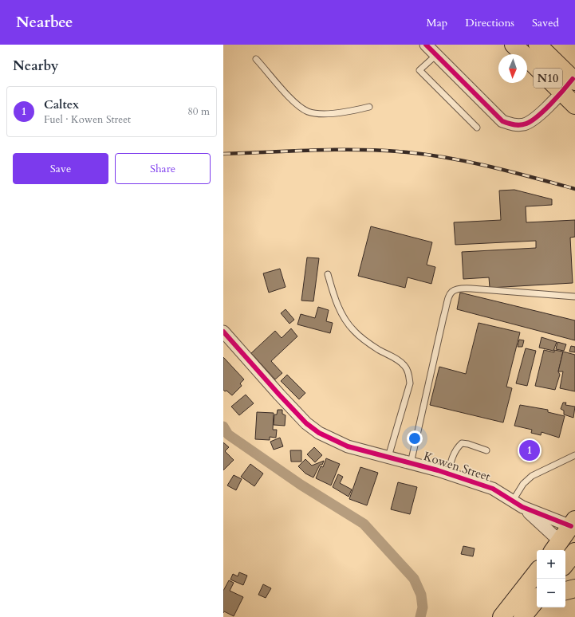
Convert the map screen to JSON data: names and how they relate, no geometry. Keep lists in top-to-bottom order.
{
  "streets": {
    "highway": ["N10"],
    "street": ["Kowen Street"]
  },
  "north": "bottom",
  "page": {
    "header": "Nearbee",
    "nav": ["Map", "Directions", "Saved"],
    "heading": "Nearby",
    "list": [
      {
        "mark": "1",
        "name": "Caltex",
        "note": "Fuel · Kowen Street",
        "value": "80 m"
      }
    ],
    "buttons": ["Save", "Share"],
    "pins": "1",
    "map_buttons": ["+", "−"]
  }
}
